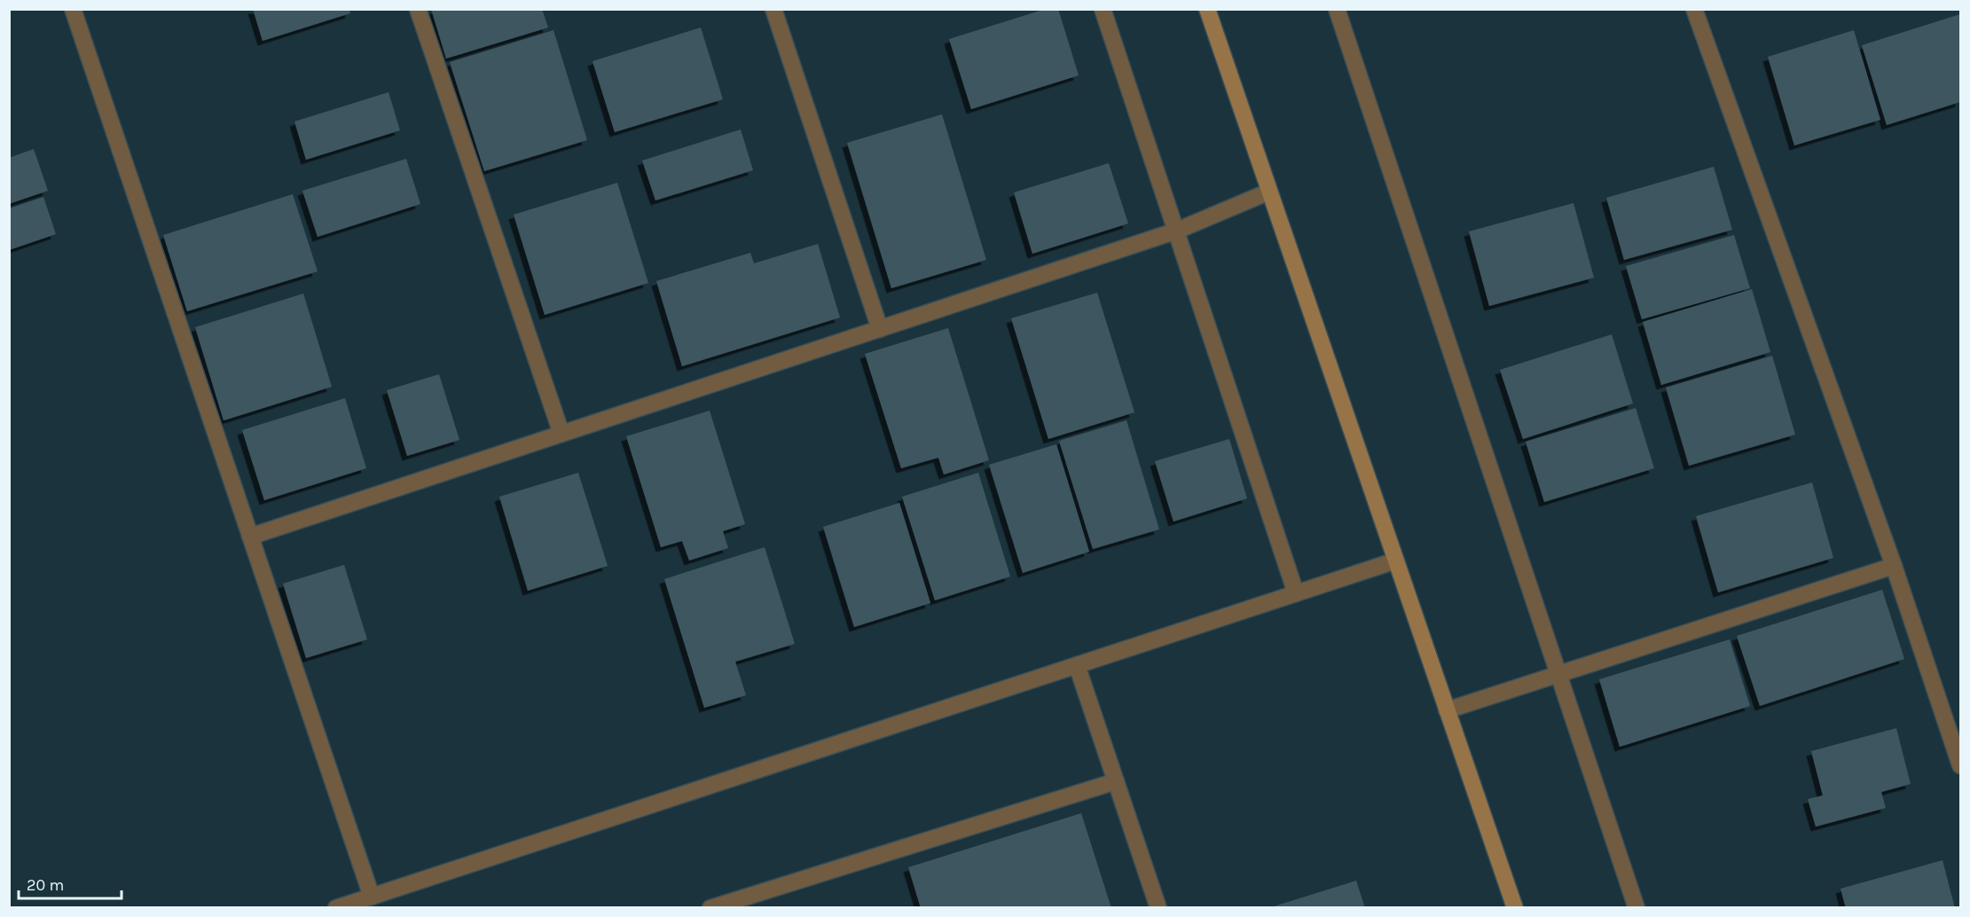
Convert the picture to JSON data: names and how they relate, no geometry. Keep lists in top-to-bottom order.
{
  "scale_bar": "20 m"
}
